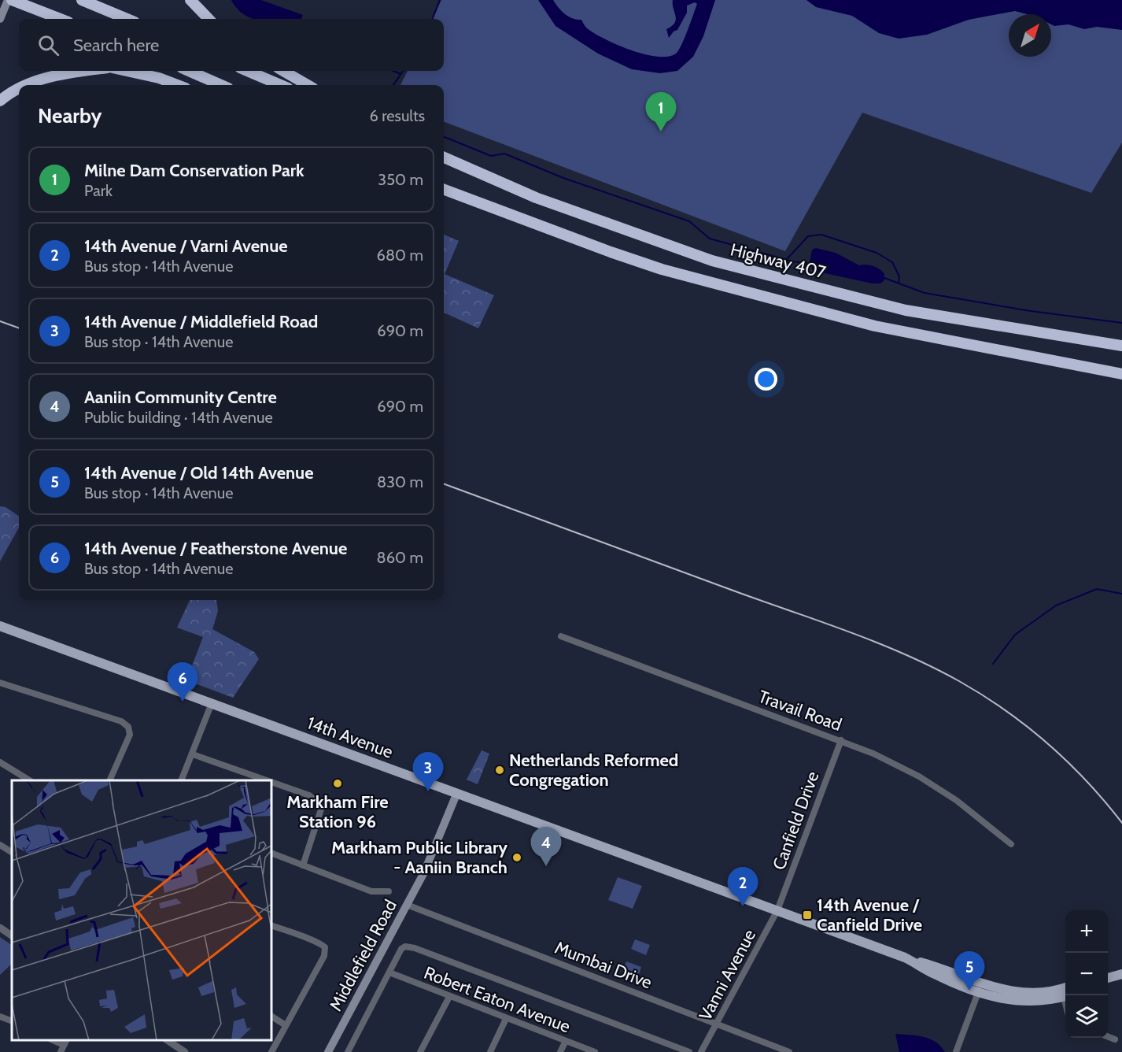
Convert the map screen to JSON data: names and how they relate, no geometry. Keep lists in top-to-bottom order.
{
  "streets": {
    "highway": ["Highway 407"],
    "main road": ["14th Avenue", "Middlefield Road"],
    "street": [
      "Travail Road",
      "Canfield Drive",
      "Mumbai Drive",
      "Vanni Avenue",
      "Robert Eaton Avenue"
    ]
  },
  "crossings": [
    ["Travail Road", "Canfield Drive"],
    ["14th Avenue", "Canfield Drive"],
    ["14th Avenue", "Middlefield Road"],
    ["14th Avenue", "Vanni Avenue"],
    ["Canfield Drive", "Vanni Avenue"],
    ["Middlefield Road", "Mumbai Drive"],
    ["Mumbai Drive", "Vanni Avenue"]
  ],
  "places": {
    "other": ["Netherlands Reformed Congregation", "Markham Fire Station 96", "Markham Public Library - Aaniin Branch"],
    "transit": ["14th Avenue / Canfield Drive"]
  },
  "north": "top right",
  "page": {
    "search": "Search here",
    "heading": ["Nearby", "6 results"],
    "pins": [
      "1",
      "6",
      "3",
      "4",
      "2",
      "5"
    ],
    "list": [
      {
        "mark": "1",
        "name": "Milne Dam Conservation Park",
        "note": "Park",
        "value": "350 m"
      },
      {
        "mark": "2",
        "name": "14th Avenue / Varni Avenue",
        "note": "Bus stop · 14th Avenue",
        "value": "680 m"
      },
      {
        "mark": "3",
        "name": "14th Avenue / Middlefield Road",
        "note": "Bus stop · 14th Avenue",
        "value": "690 m"
      },
      {
        "mark": "4",
        "name": "Aaniin Community Centre",
        "note": "Public building · 14th Avenue",
        "value": "690 m"
      },
      {
        "mark": "5",
        "name": "14th Avenue / Old 14th Avenue",
        "note": "Bus stop · 14th Avenue",
        "value": "830 m"
      },
      {
        "mark": "6",
        "name": "14th Avenue / Featherstone Avenue",
        "note": "Bus stop · 14th Avenue",
        "value": "860 m"
      }
    ],
    "map_buttons": ["+", "−"]
  }
}
